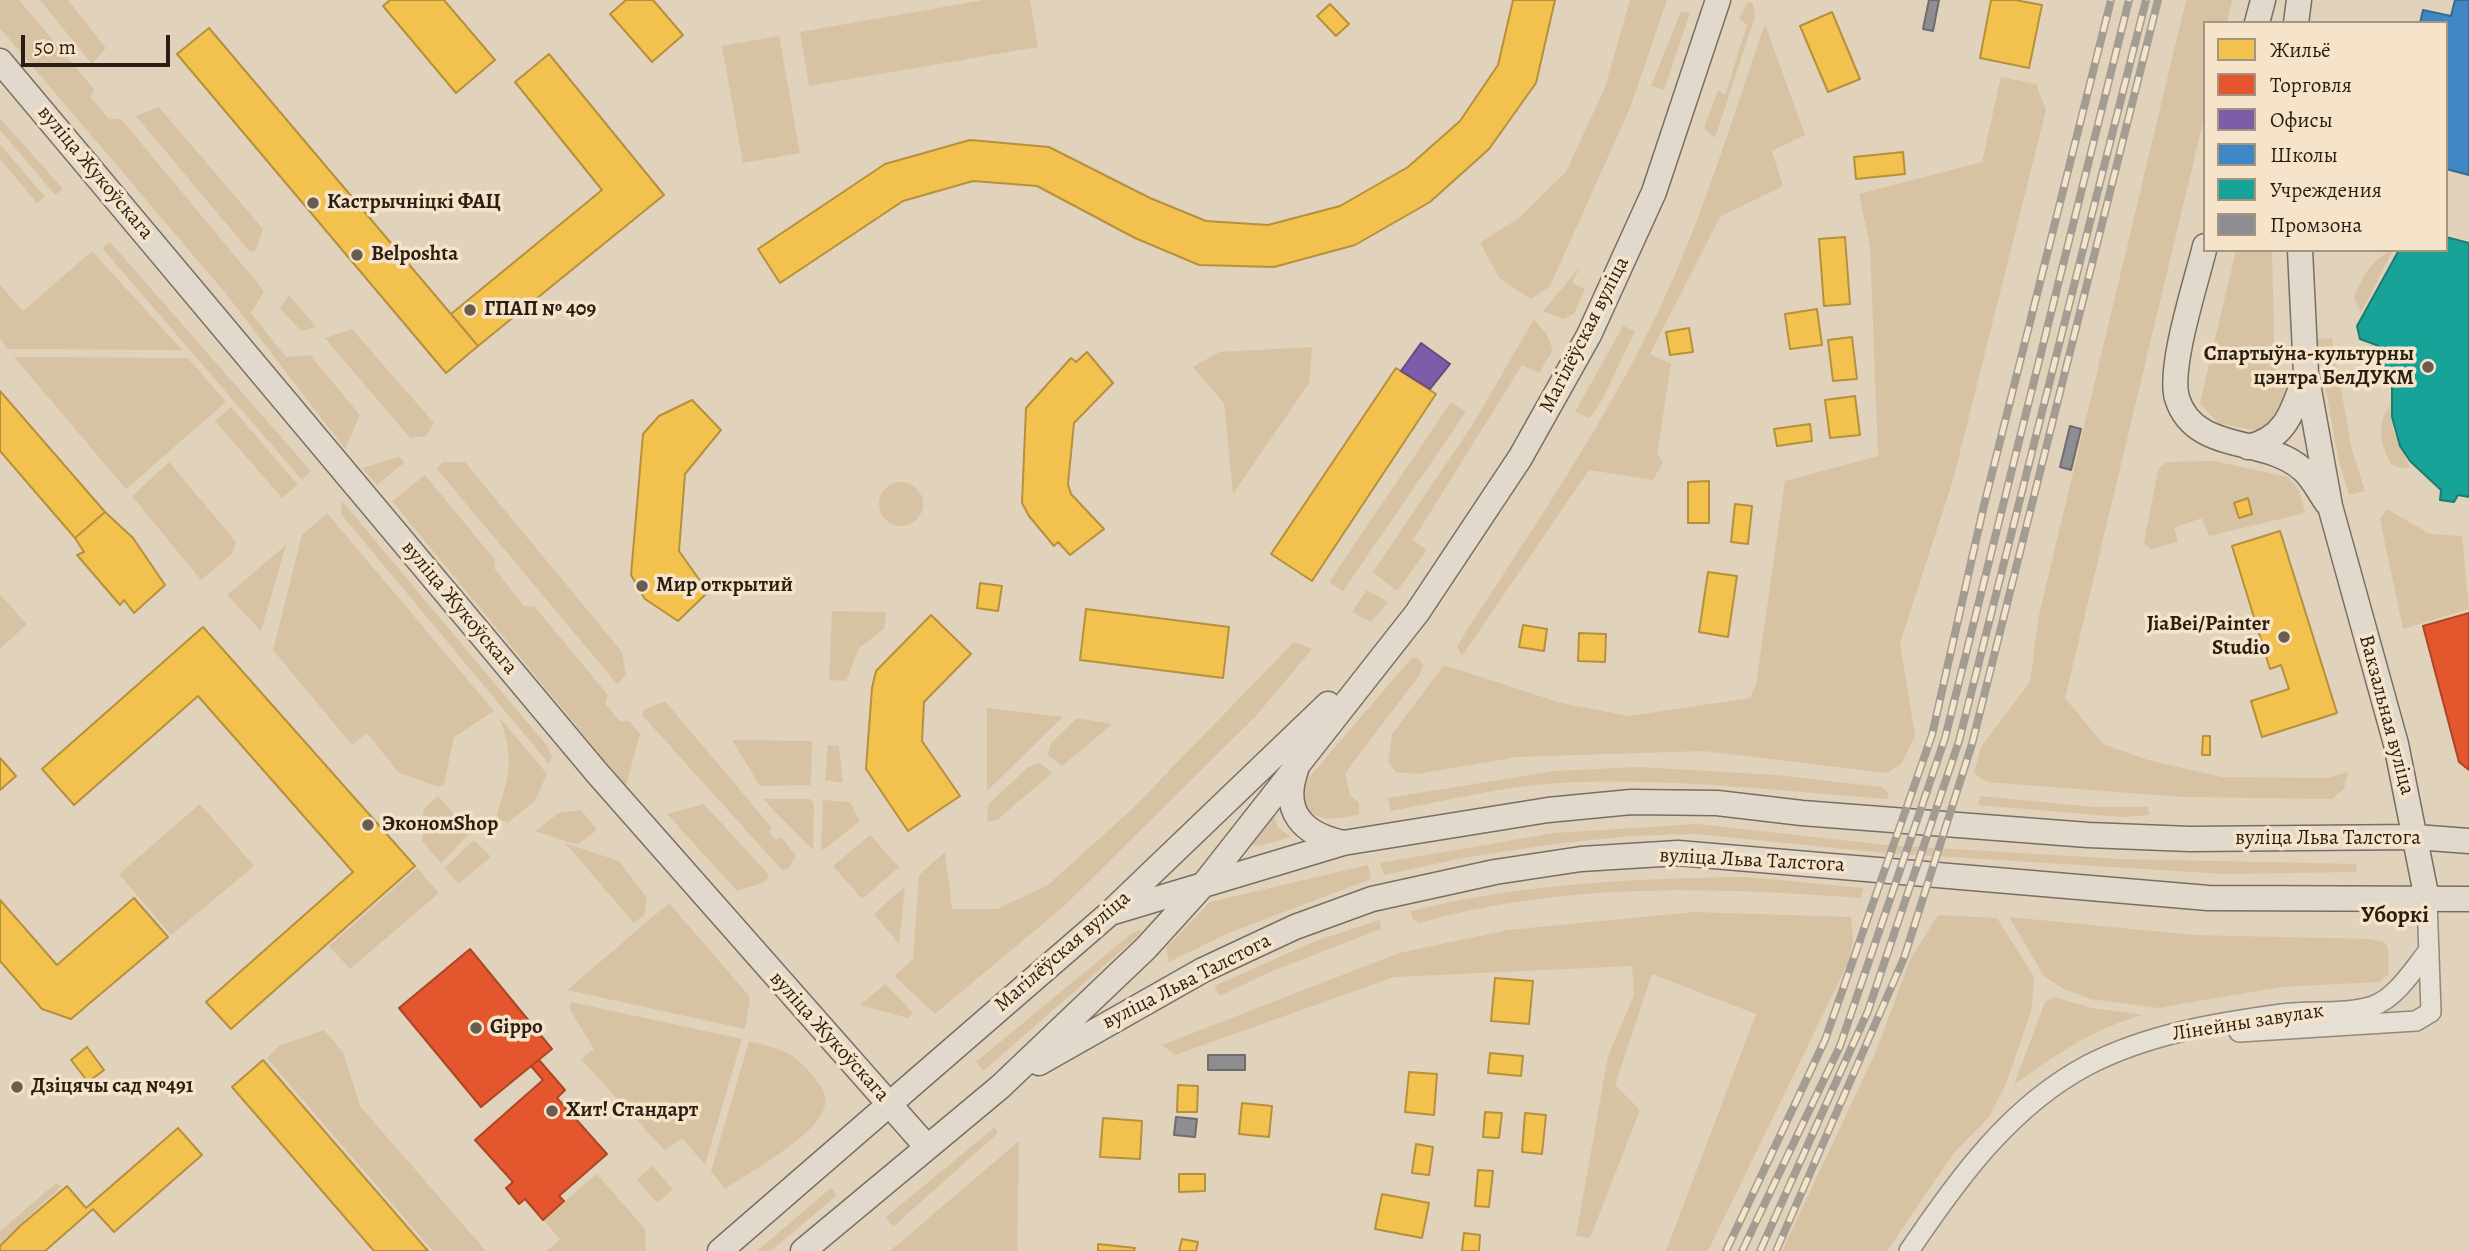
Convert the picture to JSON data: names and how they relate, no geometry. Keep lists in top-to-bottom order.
{
  "streets": {
    "main road": [
      "вуліца Жукоўскага",
      "Магілёўская вуліца",
      "Вакзальная вуліца",
      "вуліца Льва Талстога"
    ],
    "street": ["Лінейны завулак"]
  },
  "crossings": [
    ["вуліца Жукоўскага", "Магілёўская вуліца"],
    ["Магілёўская вуліца", "вуліца Льва Талстога"],
    ["Вакзальная вуліца", "вуліца Льва Талстога"],
    ["Вакзальная вуліца", "Лінейны завулак"]
  ],
  "districts": ["Уборкі"],
  "places": [
    "Кастрычніцкі ФАЦ",
    "Belposhta",
    "ГПАП № 409",
    "Спартыўна-культурны цэнтра БелДУКМ",
    "Мир открытий",
    "JiaBei/Painter Studio",
    "ЭкономShop",
    "Gippo",
    "Дзіцячы сад №491",
    "Хит! Стандарт"
  ],
  "legend": [
    "Жильё",
    "Торговля",
    "Офисы",
    "Школы",
    "Учреждения",
    "Промзона"
  ],
  "scale_bar": "50 m"
}
